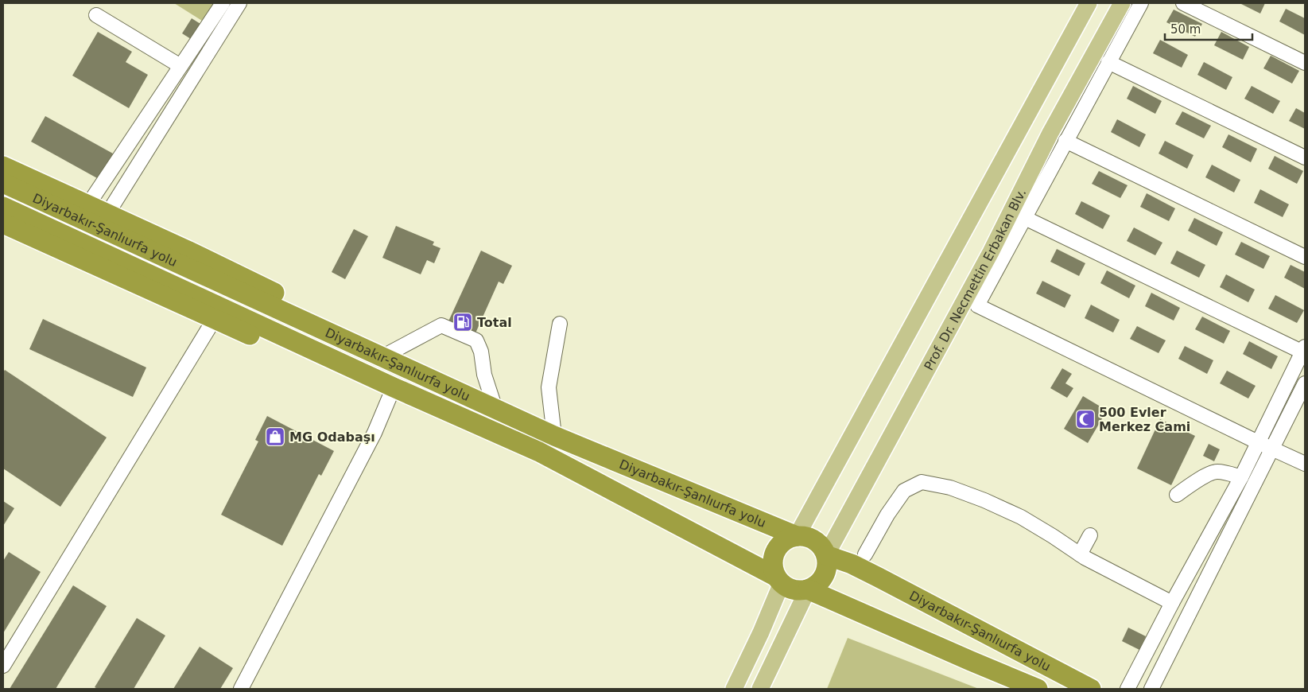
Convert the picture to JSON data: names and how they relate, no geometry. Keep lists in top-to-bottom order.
{
  "streets": {
    "highway": ["Diyarbakır-Şanlıurfa yolu"],
    "main road": ["Prof. Dr. Necmettin Erbakan Blv."]
  },
  "crossings": [
    ["Diyarbakır-Şanlıurfa yolu", "Prof. Dr. Necmettin Erbakan Blv."]
  ],
  "places": {
    "fuel station": ["Total"],
    "mosque": ["500 Evler Merkez Cami"],
    "shop": ["MG Odabaşı"]
  },
  "scale_bar": "50 m"
}
